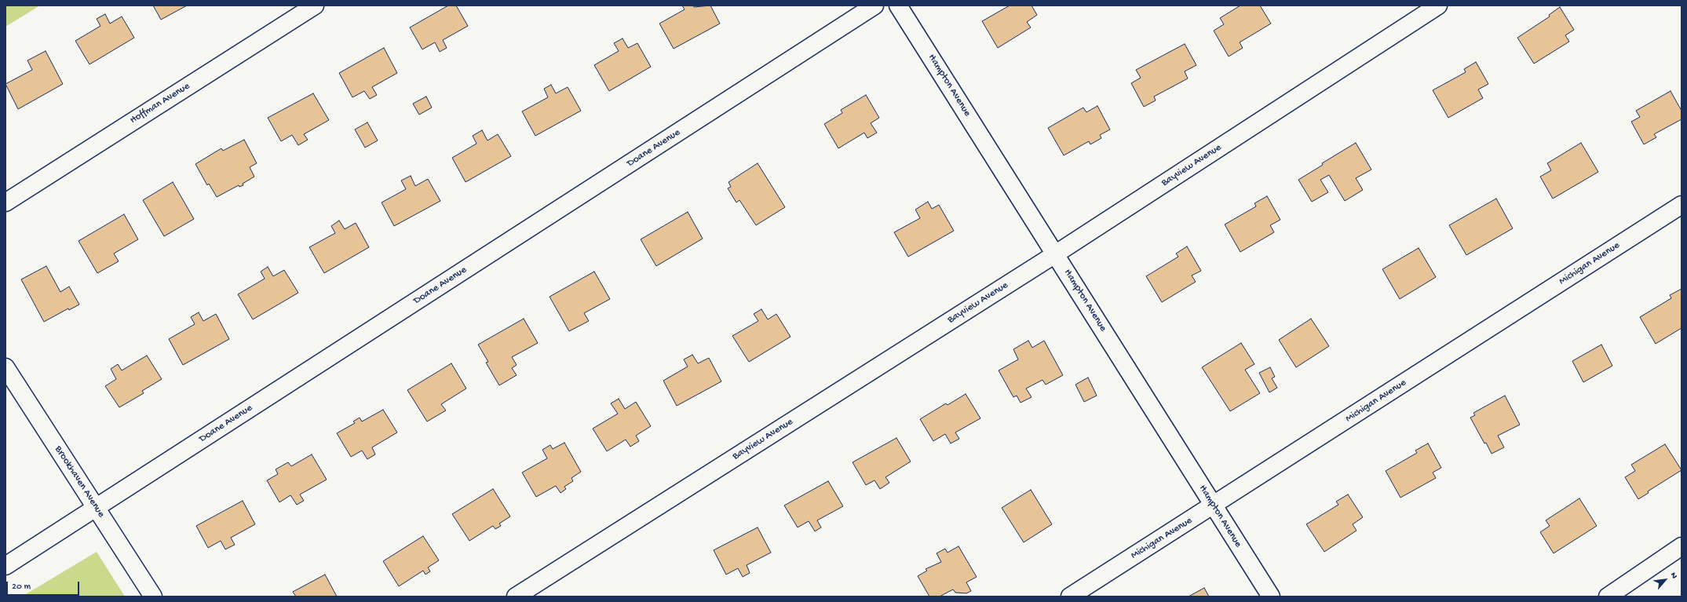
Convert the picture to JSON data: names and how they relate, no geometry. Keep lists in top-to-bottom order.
{
  "streets": {
    "street": [
      "Hampton Avenue",
      "Hoffman Avenue",
      "Doane Avenue",
      "Bayview Avenue",
      "Michigan Avenue",
      "Brookhaven Avenue"
    ]
  },
  "crossings": [
    ["Hampton Avenue", "Bayview Avenue"],
    ["Hampton Avenue", "Michigan Avenue"],
    ["Doane Avenue", "Brookhaven Avenue"]
  ],
  "scale_bar": "20 m",
  "north": "top right"
}
